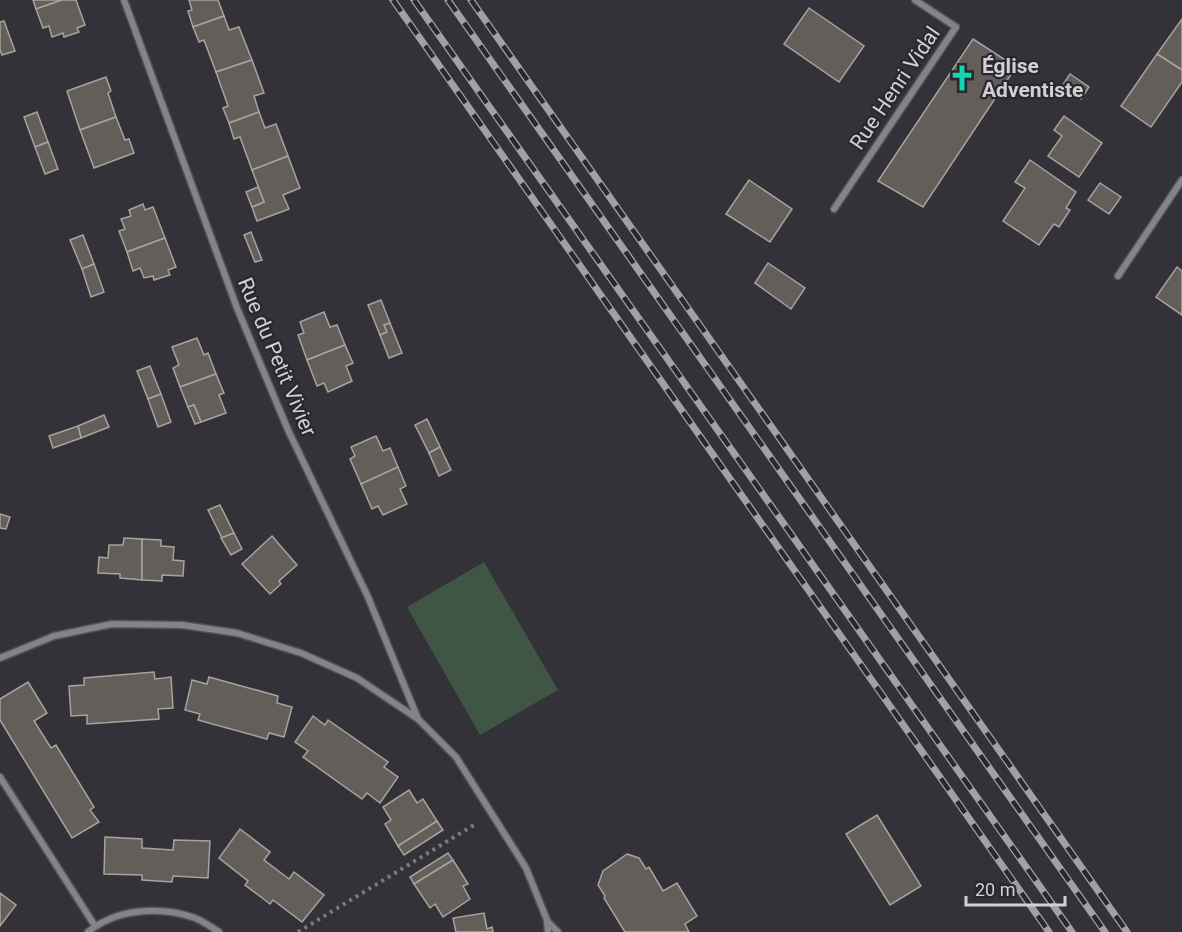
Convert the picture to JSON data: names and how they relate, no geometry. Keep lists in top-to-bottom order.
{
  "streets": {
    "street": ["Rue Henri Vidal", "Rue du Petit Vivier"]
  },
  "places": {
    "church": ["Église Adventiste"]
  },
  "scale_bar": "20 m"
}
